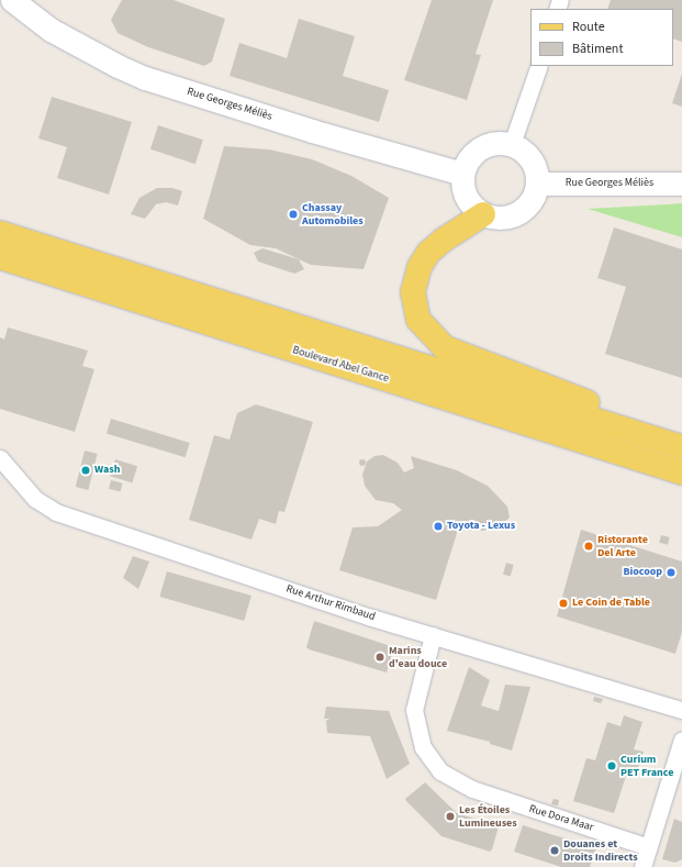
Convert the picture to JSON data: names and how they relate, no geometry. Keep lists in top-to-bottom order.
{
  "streets": {
    "main road": ["Boulevard Abel Gance"],
    "street": ["Rue Georges Méliès", "Rue Arthur Rimbaud", "Rue Dora Maar"]
  },
  "crossings": [
    ["Rue Arthur Rimbaud", "Rue Dora Maar"]
  ],
  "places": [
    "Chassay Automobiles",
    "Wash",
    "Toyota - Lexus",
    "Ristorante Del Arte",
    "Biocoop",
    "Le Coin de Table",
    "Marins d'eau douce",
    "Curium PET France",
    "Les Étoiles Lumineuses",
    "Douanes et Droits Indirects"
  ],
  "legend": ["Route", "Bâtiment"]
}
